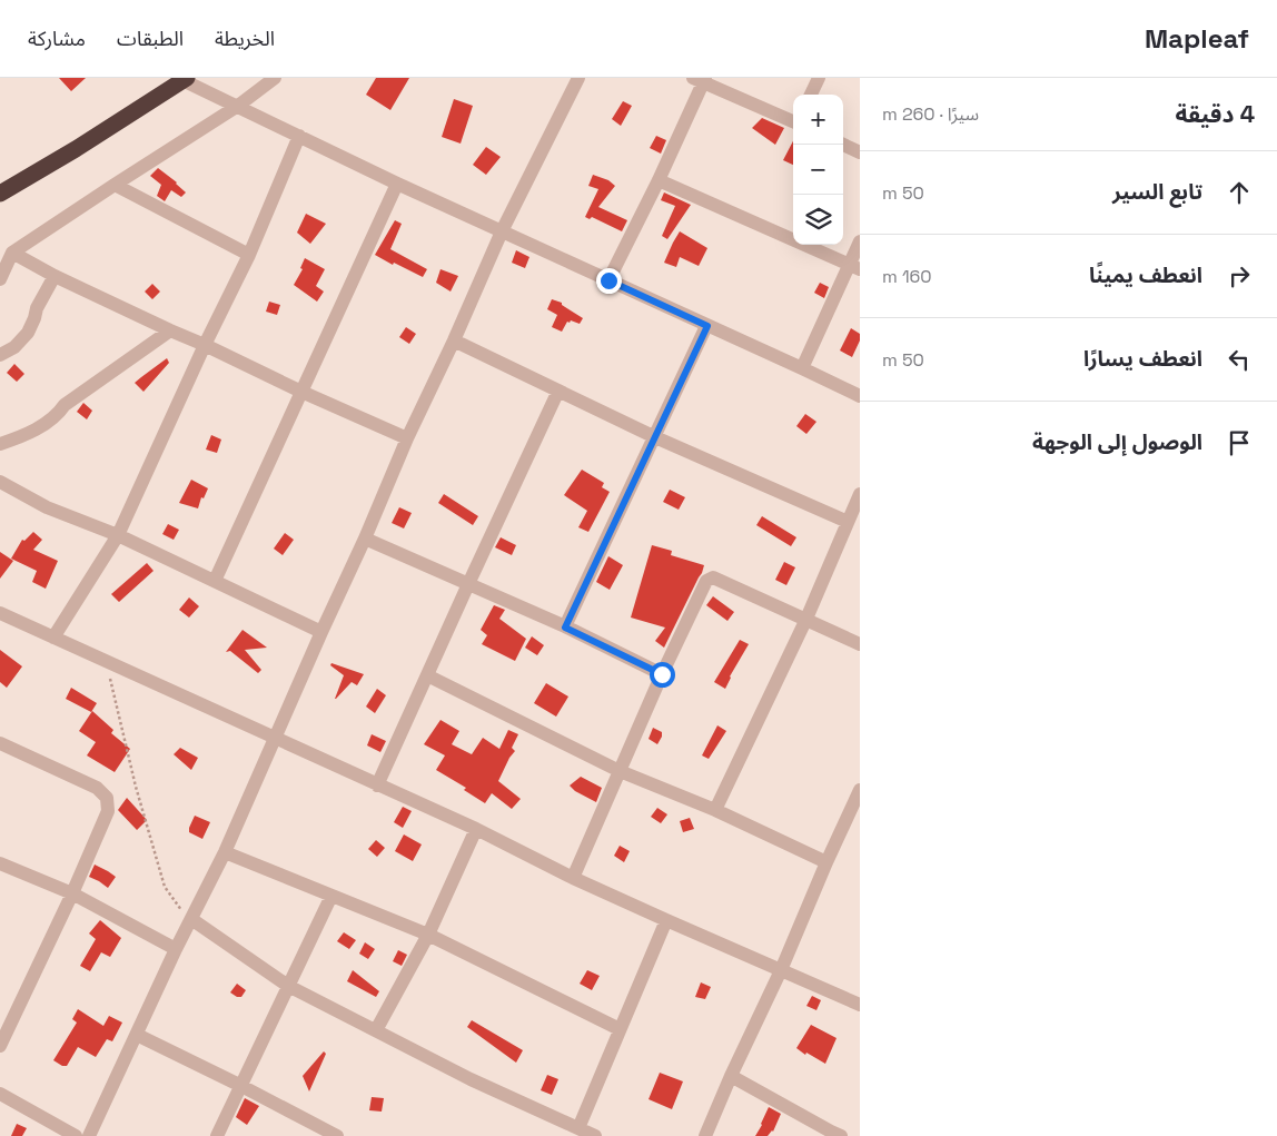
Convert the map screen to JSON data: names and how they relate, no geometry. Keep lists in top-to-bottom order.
{
  "page": {
    "header": "Mapleaf",
    "nav": ["الخريطة", "الطبقات", "مشاركة"],
    "heading": ["4 دقيقة", "سيرًا · 260 m"],
    "map_buttons": ["+", "−"],
    "list": [
      ["تابع السير", "50 m"],
      ["انعطف يمينًا", "160 m"],
      ["انعطف يسارًا", "50 m"],
      "الوصول إلى الوجهة"
    ]
  }
}
